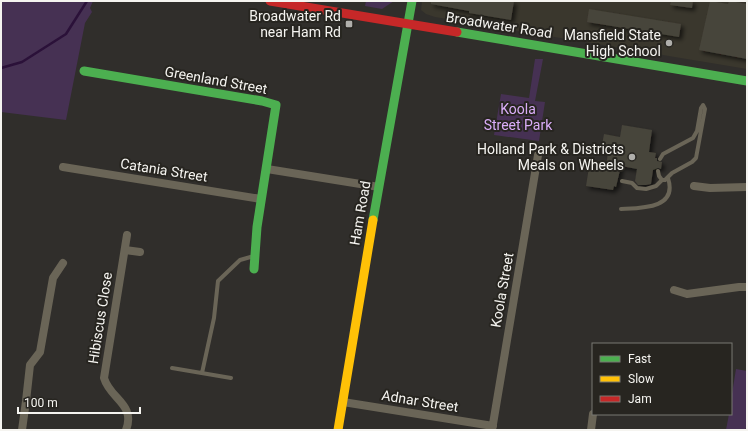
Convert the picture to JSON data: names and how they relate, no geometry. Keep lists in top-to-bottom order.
{
  "streets": {
    "street": [
      "Broadwater Road",
      "Greenland Street",
      "Catania Street",
      "Ham Road",
      "Koola Street",
      "Hibiscus Close",
      "Adnar Street"
    ]
  },
  "crossings": [
    ["Broadwater Road", "Ham Road"],
    ["Greenland Street", "Catania Street"],
    ["Ham Road", "Adnar Street"],
    ["Koola Street", "Adnar Street"]
  ],
  "parks": ["Koola Street Park"],
  "places": {
    "transit": ["Broadwater Rd near Ham Rd"],
    "other": ["Mansfield State High School", "Holland Park & Districts Meals on Wheels"]
  },
  "legend": ["Fast", "Slow", "Jam"],
  "scale_bar": "100 m"
}
